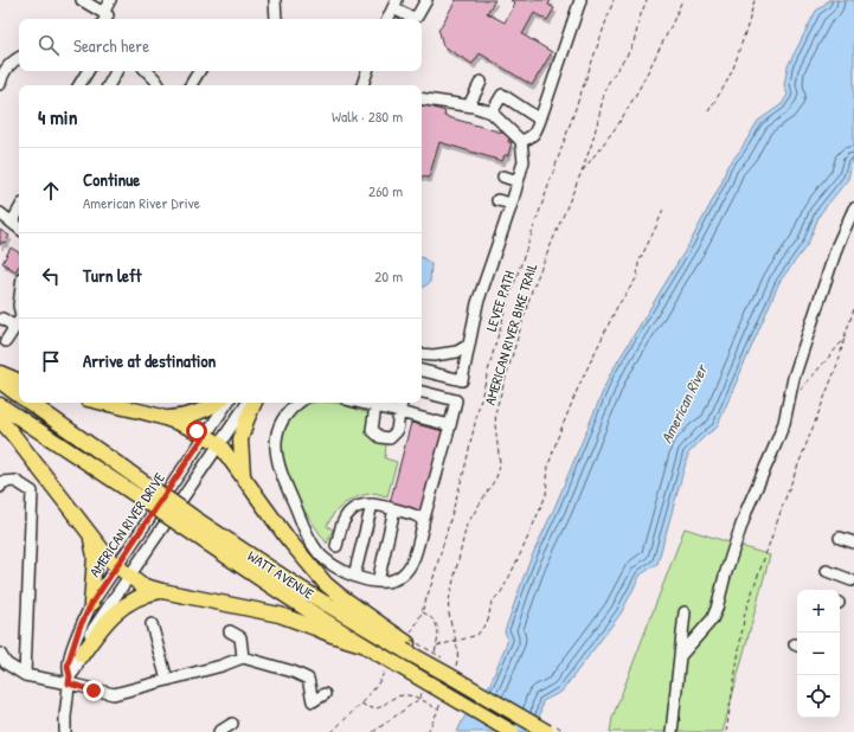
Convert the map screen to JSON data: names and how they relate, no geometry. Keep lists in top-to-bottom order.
{
  "streets": {
    "main road": ["WATT AVENUE"],
    "street": ["AMERICAN RIVER DRIVE"],
    "path": ["LEVEE PATH", "AMERICAN RIVER BIKE TRAIL"]
  },
  "crossings": [
    ["LEVEE PATH", "WATT AVENUE"],
    ["AMERICAN RIVER BIKE TRAIL", "WATT AVENUE"]
  ],
  "water": ["American River"],
  "page": {
    "search": "Search here",
    "heading": ["4 min", "Walk · 280 m"],
    "list": [
      ["Continue", "American River Drive", "260 m"],
      ["Turn left", "20 m"],
      "Arrive at destination"
    ],
    "map_buttons": ["+", "−"]
  }
}
